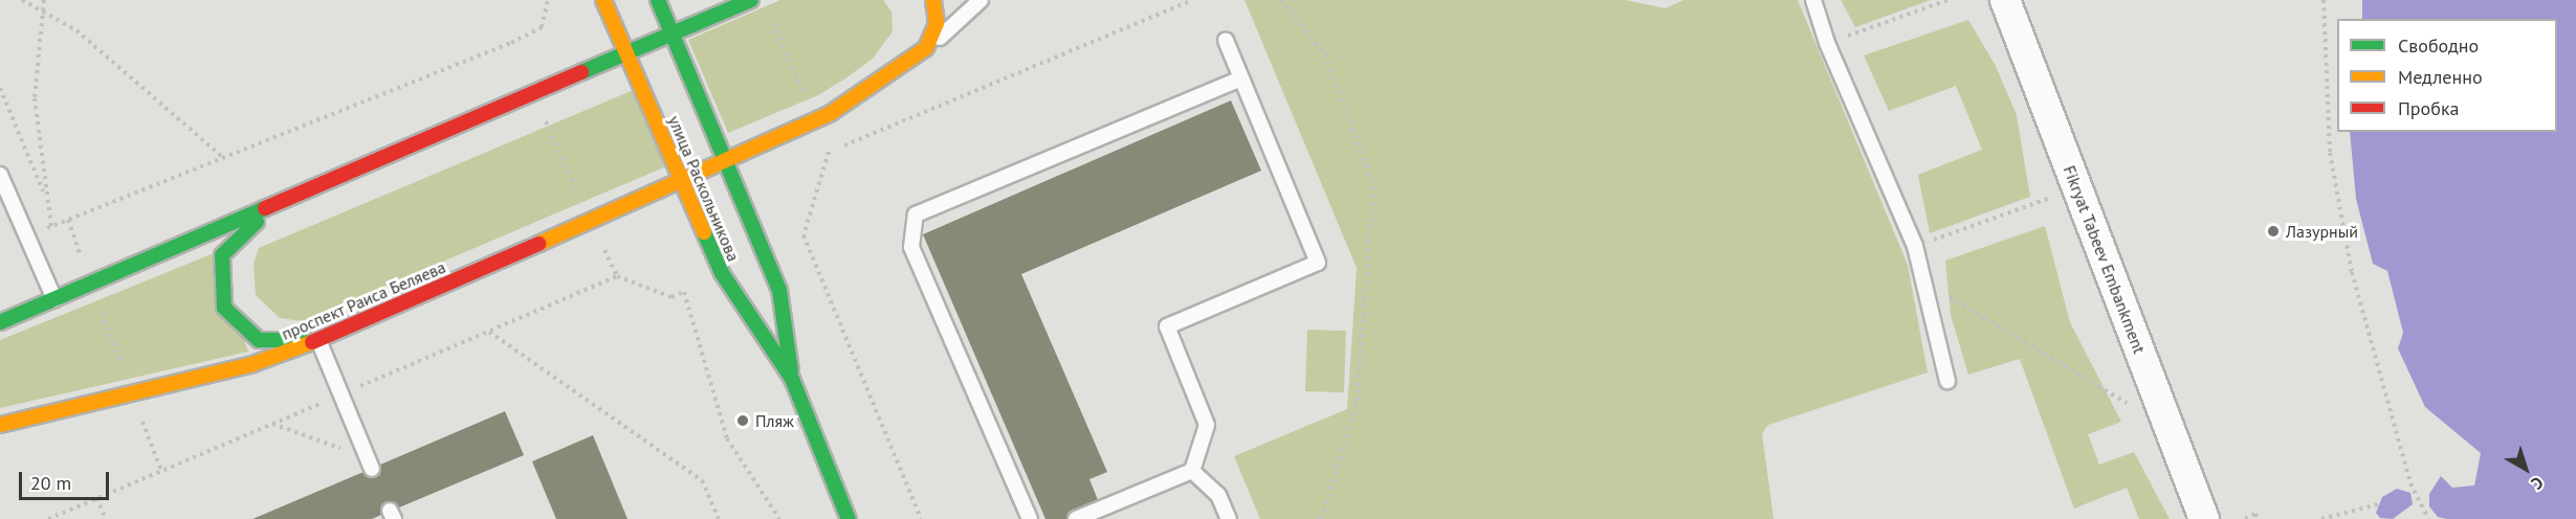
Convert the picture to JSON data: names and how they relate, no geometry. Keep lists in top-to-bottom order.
{
  "streets": {
    "street": ["улица Раскольникова", "Fikryat Tabeev Embankment", "проспект Раиса Беляева"]
  },
  "crossings": [
    ["улица Раскольникова", "проспект Раиса Беляева"]
  ],
  "places": ["Лазурный", "Пляж"],
  "legend": ["Свободно", "Медленно", "Пробка"],
  "scale_bar": "20 m",
  "north": "bottom right"
}
